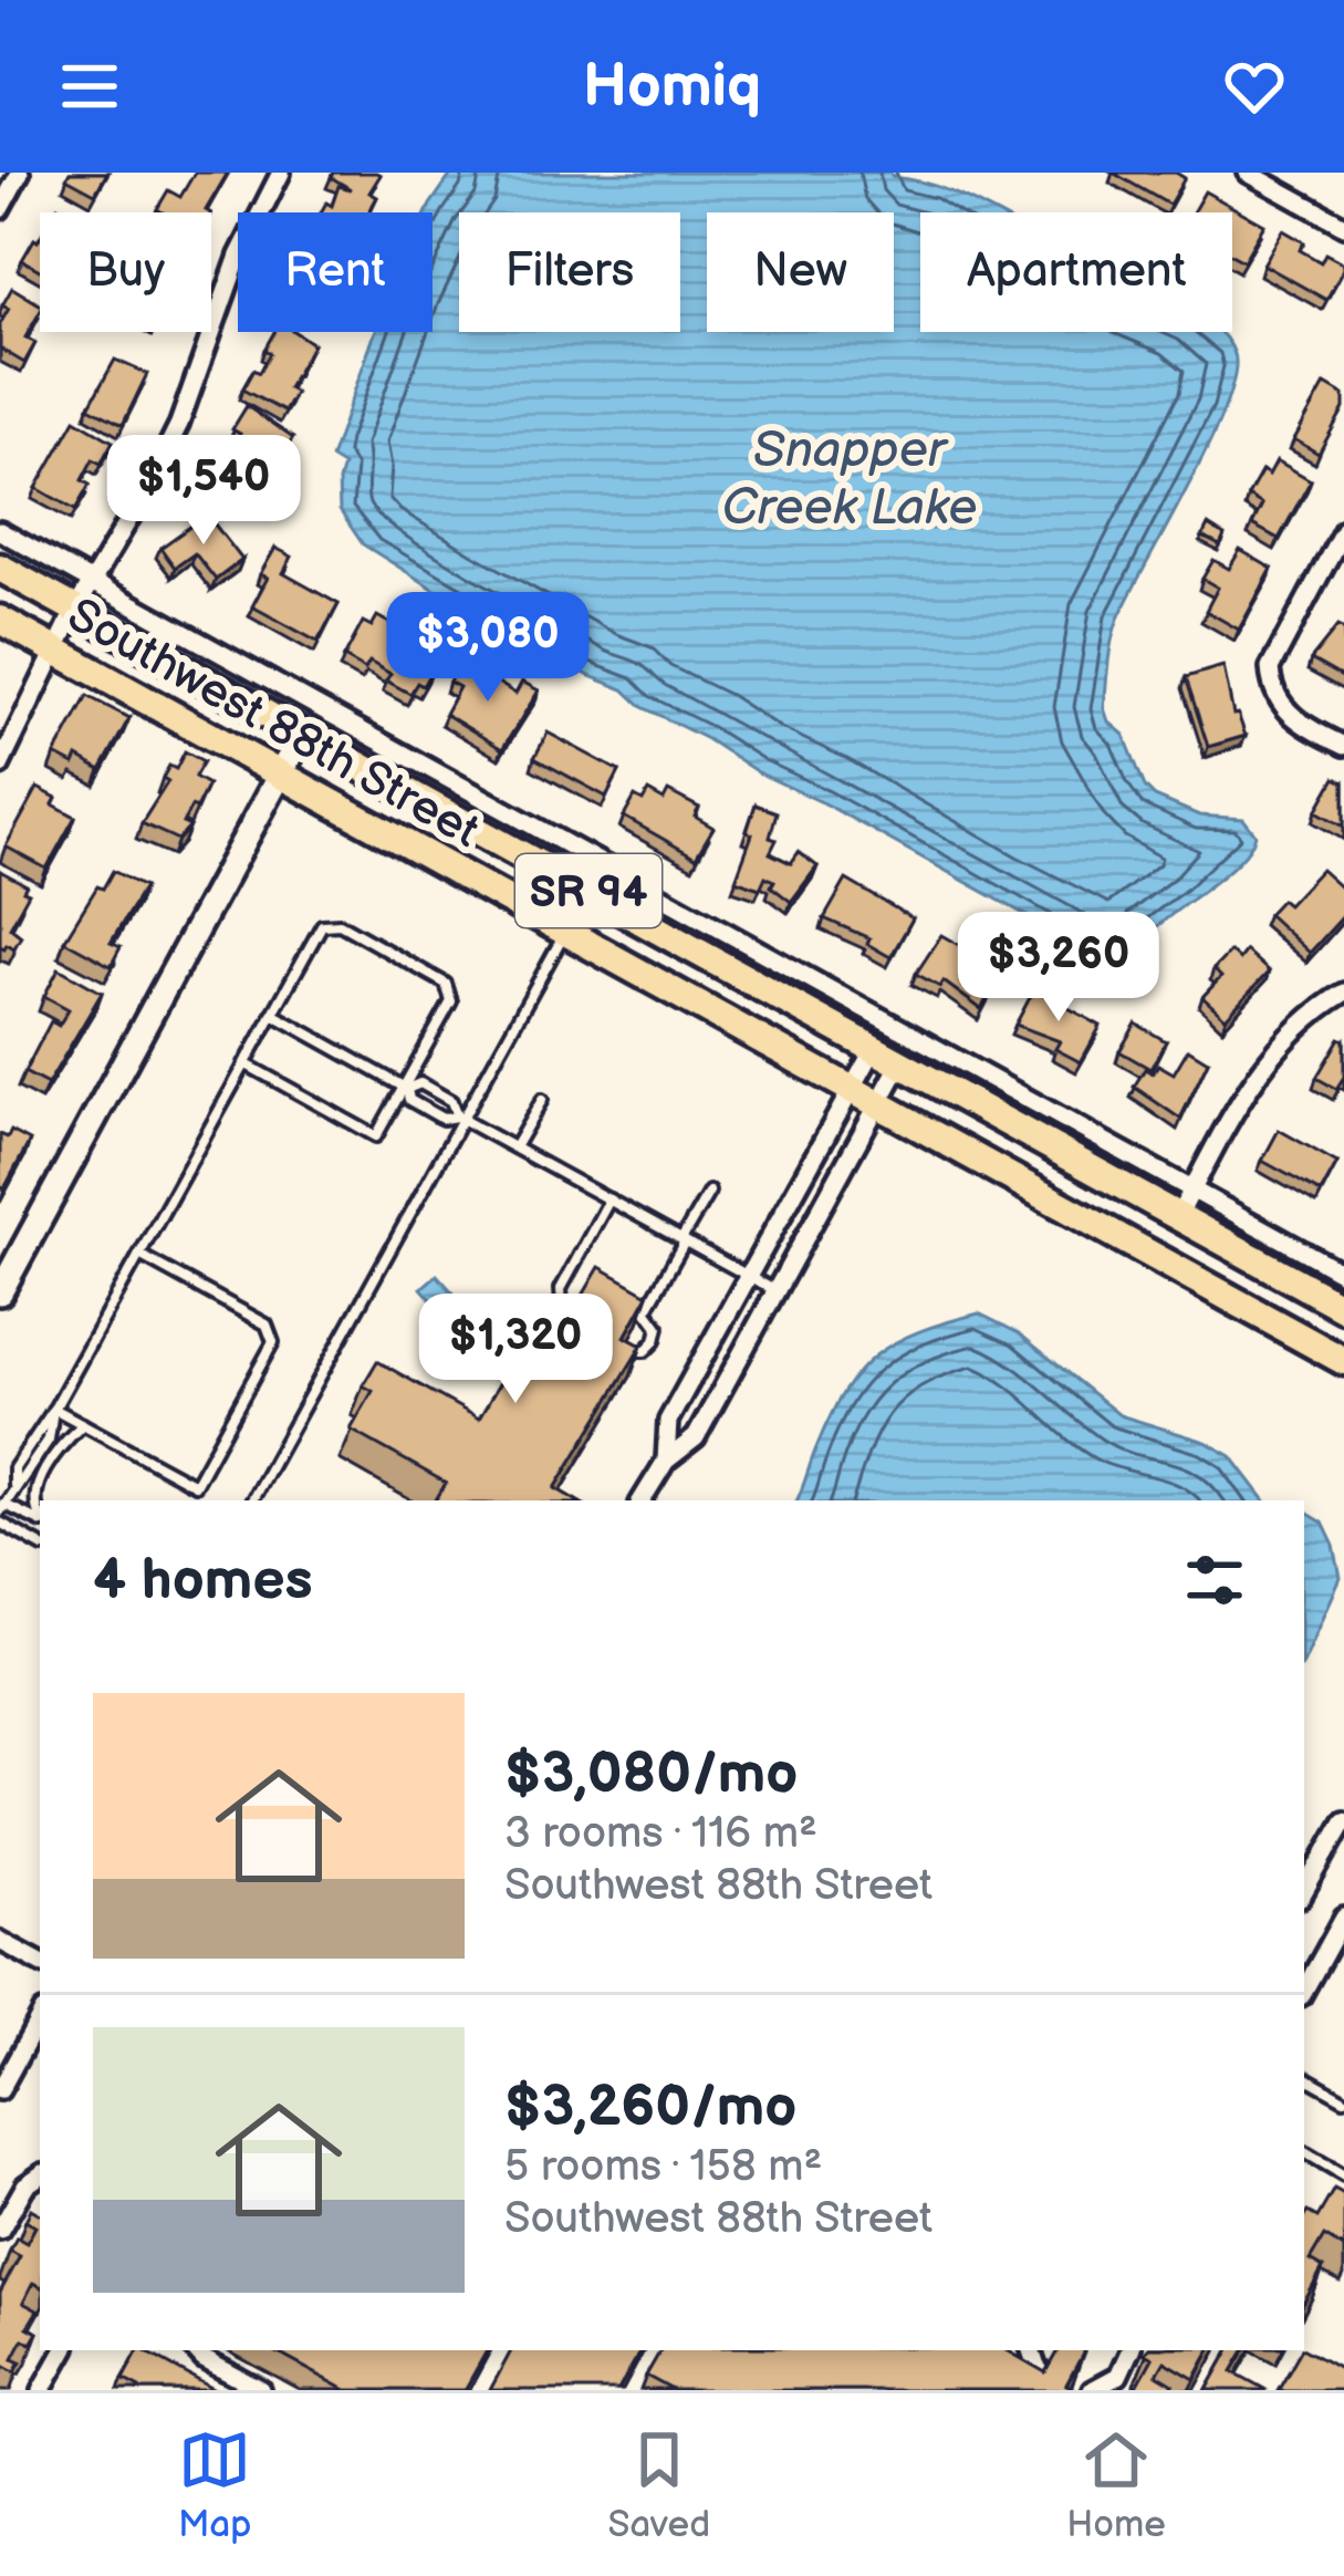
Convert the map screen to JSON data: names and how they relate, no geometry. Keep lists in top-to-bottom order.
{
  "streets": {
    "main road": ["Southwest 88th Street", "SR 94"]
  },
  "water": ["Snapper Creek Lake"],
  "page": {
    "header": "Homiq",
    "chip": [
      "Buy",
      "Rent",
      "Filters",
      "New",
      "Apartment"
    ],
    "price": [
      "$1,540",
      "$3,080",
      "$3,260",
      "$1,320"
    ],
    "heading": "4 homes",
    "list": [
      {
        "name": "$3,080/mo",
        "note": "3 rooms · 116 m² · Southwest 88th Street"
      },
      {
        "name": "$3,260/mo",
        "note": "5 rooms · 158 m² · Southwest 88th Street"
      }
    ],
    "tabs": ["Map", "Saved", "Home"]
  }
}
